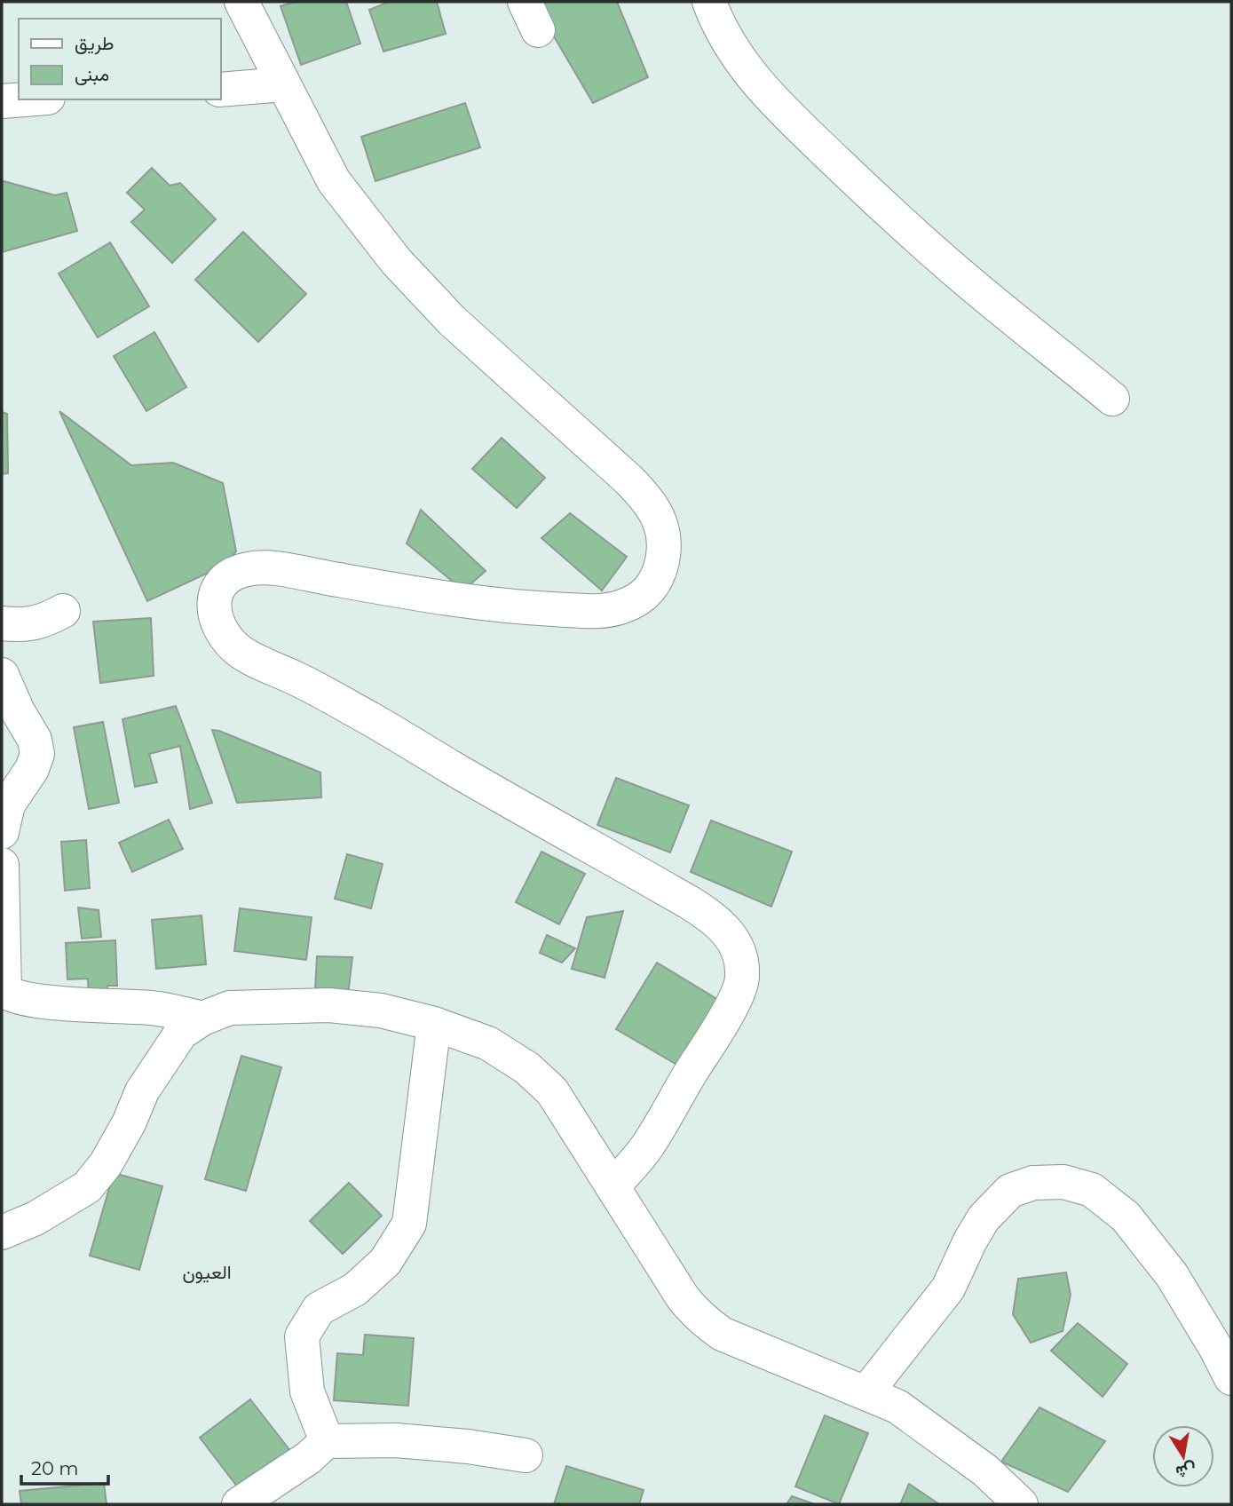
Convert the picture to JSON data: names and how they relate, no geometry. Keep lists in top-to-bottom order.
{
  "districts": ["العيون"],
  "legend": ["طريق", "مبنى"],
  "scale_bar": "20 m",
  "north": "bottom"
}
